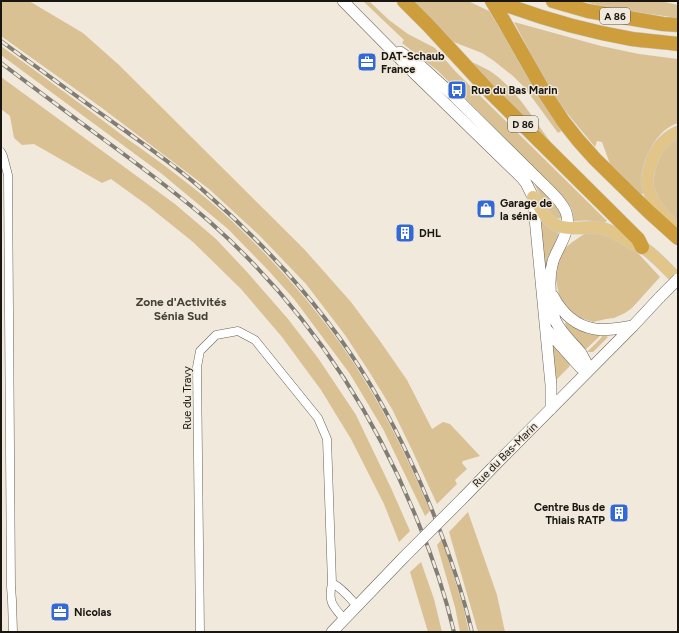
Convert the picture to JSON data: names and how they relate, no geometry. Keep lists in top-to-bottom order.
{
  "streets": {
    "highway": ["A 86", "D 86"],
    "main road": ["Rue du Bas-Marin"],
    "street": ["Rue du Travy"]
  },
  "crossings": [
    ["D 86", "Rue du Bas-Marin"],
    ["Rue du Travy", "Rue du Bas-Marin"]
  ],
  "districts": ["Zone d'Activités Sénia Sud"],
  "places": {
    "office": ["DAT-Schaub France", "Nicolas"],
    "bus stop": ["Rue du Bas Marin"],
    "shop": ["Garage de la sénia"],
    "building": ["DHL", "Centre Bus de Thiais RATP"]
  }
}
